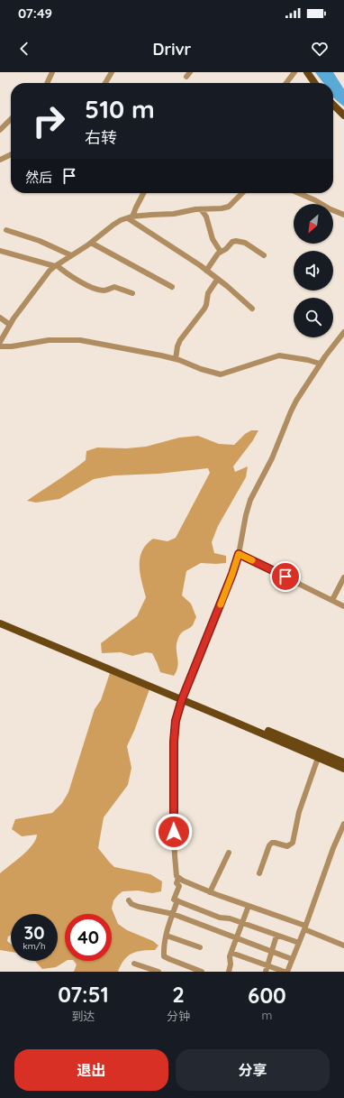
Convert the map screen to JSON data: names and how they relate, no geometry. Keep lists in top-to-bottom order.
{
  "north": "bottom left",
  "page": {
    "status": "07:49",
    "header": "Drivr",
    "turn": ["510 m", "右转"],
    "then": "然后",
    "speed": "30 km/h",
    "limit": "40",
    "eta": [
      "07:51",
      "到达",
      "2",
      "分钟",
      "600",
      "m"
    ],
    "buttons": ["退出", "分享"]
  }
}
